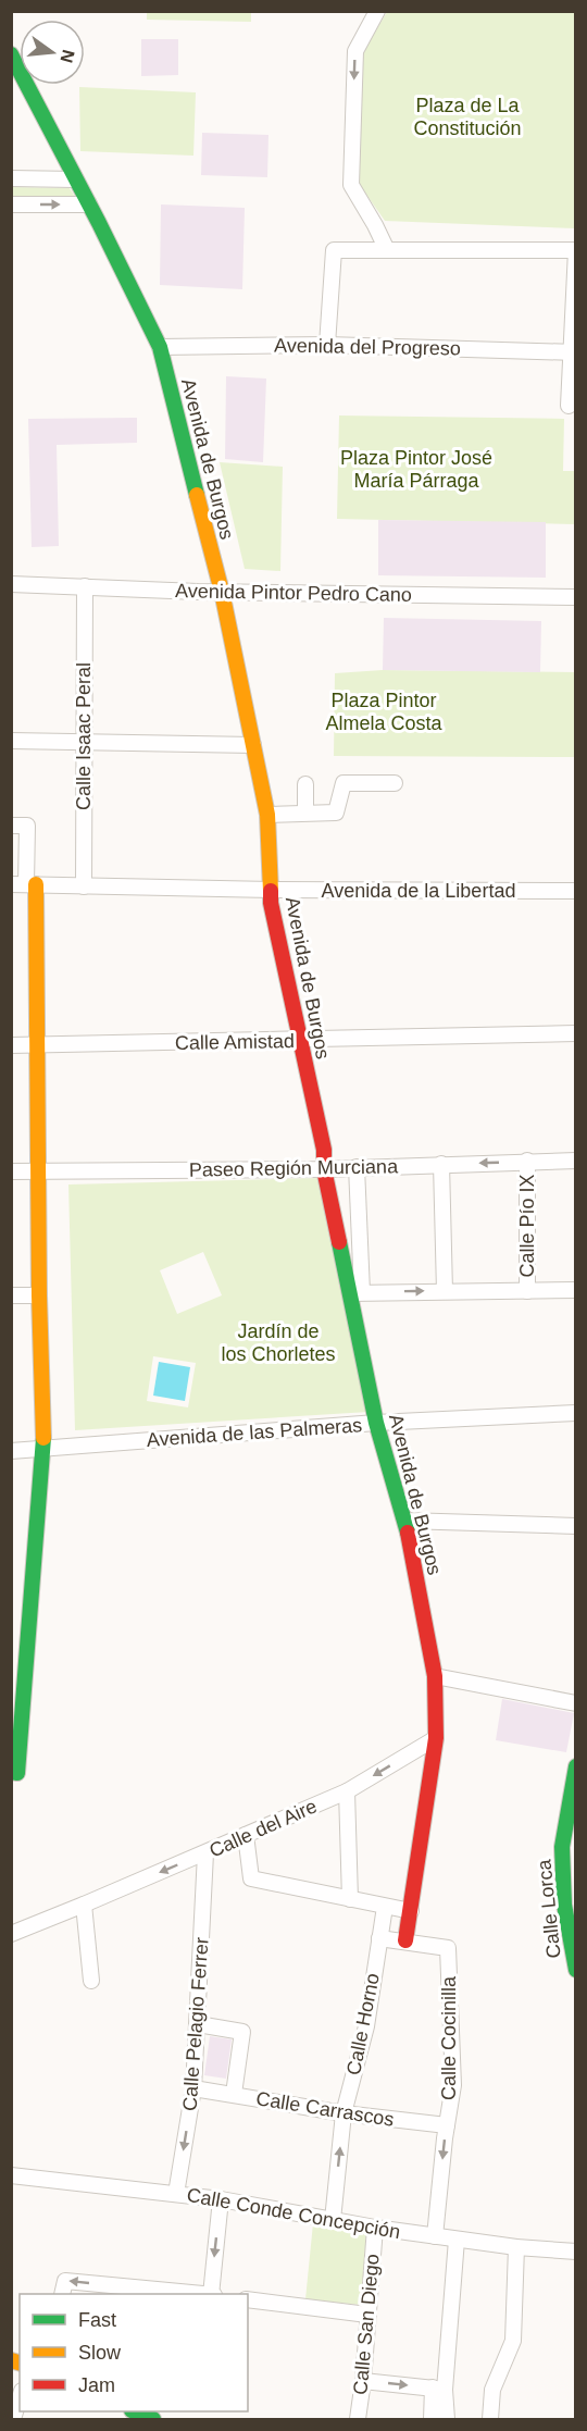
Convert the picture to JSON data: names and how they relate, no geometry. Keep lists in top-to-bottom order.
{
  "streets": {
    "street": [
      "Avenida del Progreso",
      "Avenida de Burgos",
      "Avenida Pintor Pedro Cano",
      "Calle Isaac Peral",
      "Avenida de la Libertad",
      "Calle Amistad",
      "Paseo Región Murciana",
      "Calle Pío IX",
      "Avenida de las Palmeras",
      "Calle del Aire",
      "Calle Lorca",
      "Calle Pelagio Ferrer",
      "Calle Horno",
      "Calle Cocinilla",
      "Calle Carrascos",
      "Calle Conde Concepción",
      "Calle San Diego"
    ]
  },
  "crossings": [
    ["Avenida del Progreso", "Avenida de Burgos"],
    ["Avenida de Burgos", "Avenida Pintor Pedro Cano"],
    ["Avenida de Burgos", "Avenida de la Libertad"],
    ["Avenida de Burgos", "Calle Amistad"],
    ["Avenida de Burgos", "Paseo Región Murciana"],
    ["Avenida de Burgos", "Avenida de las Palmeras"],
    ["Avenida de Burgos", "Calle del Aire"],
    ["Avenida de Burgos", "Calle Cocinilla"],
    ["Avenida Pintor Pedro Cano", "Calle Isaac Peral"],
    ["Calle Isaac Peral", "Avenida de la Libertad"],
    ["Paseo Región Murciana", "Calle Pío IX"],
    ["Calle del Aire", "Calle Pelagio Ferrer"],
    ["Calle Pelagio Ferrer", "Calle Carrascos"],
    ["Calle Pelagio Ferrer", "Calle Conde Concepción"],
    ["Calle Horno", "Calle Cocinilla"],
    ["Calle Horno", "Calle Carrascos"],
    ["Calle Horno", "Calle Conde Concepción"],
    ["Calle Cocinilla", "Calle Carrascos"],
    ["Calle Cocinilla", "Calle Conde Concepción"],
    ["Calle Conde Concepción", "Calle San Diego"]
  ],
  "one_way": ["Calle del Aire"],
  "parks": [
    "Plaza de La Constitución",
    "Plaza Pintor José María Párraga",
    "Plaza Pintor Almela Costa",
    "Jardín de los Chorletes"
  ],
  "legend": ["Fast", "Slow", "Jam"],
  "north": "right"
}
